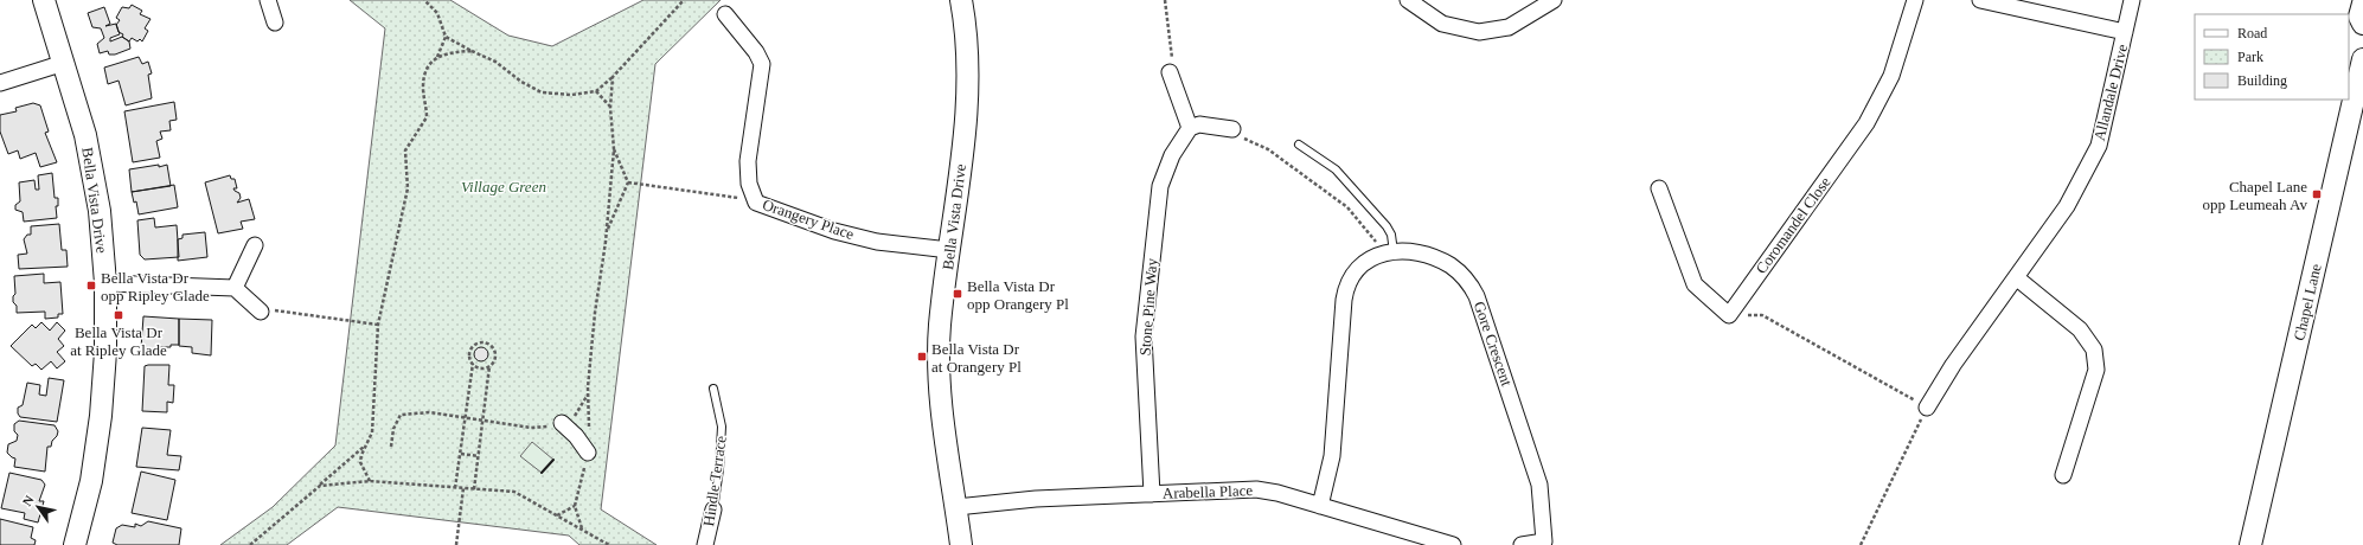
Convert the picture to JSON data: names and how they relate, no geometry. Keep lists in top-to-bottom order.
{
  "streets": {
    "street": [
      "Allandale Drive",
      "Bella Vista Drive",
      "Orangery Place",
      "Coromandel Close",
      "Chapel Lane",
      "Stone Pine Way",
      "Gore Crescent",
      "Hindle Terrace",
      "Arabella Place"
    ]
  },
  "crossings": [
    ["Bella Vista Drive", "Orangery Place"],
    ["Bella Vista Drive", "Arabella Place"],
    ["Stone Pine Way", "Arabella Place"]
  ],
  "parks": ["Village Green"],
  "places": {
    "transit": [
      "Chapel Lane opp Leumeah Av",
      "Bella Vista Dr opp Ripley Glade",
      "Bella Vista Dr opp Orangery Pl",
      "Bella Vista Dr at Ripley Glade",
      "Bella Vista Dr at Orangery Pl"
    ]
  },
  "legend": ["Road", "Park", "Building"],
  "north": "top left"
}
